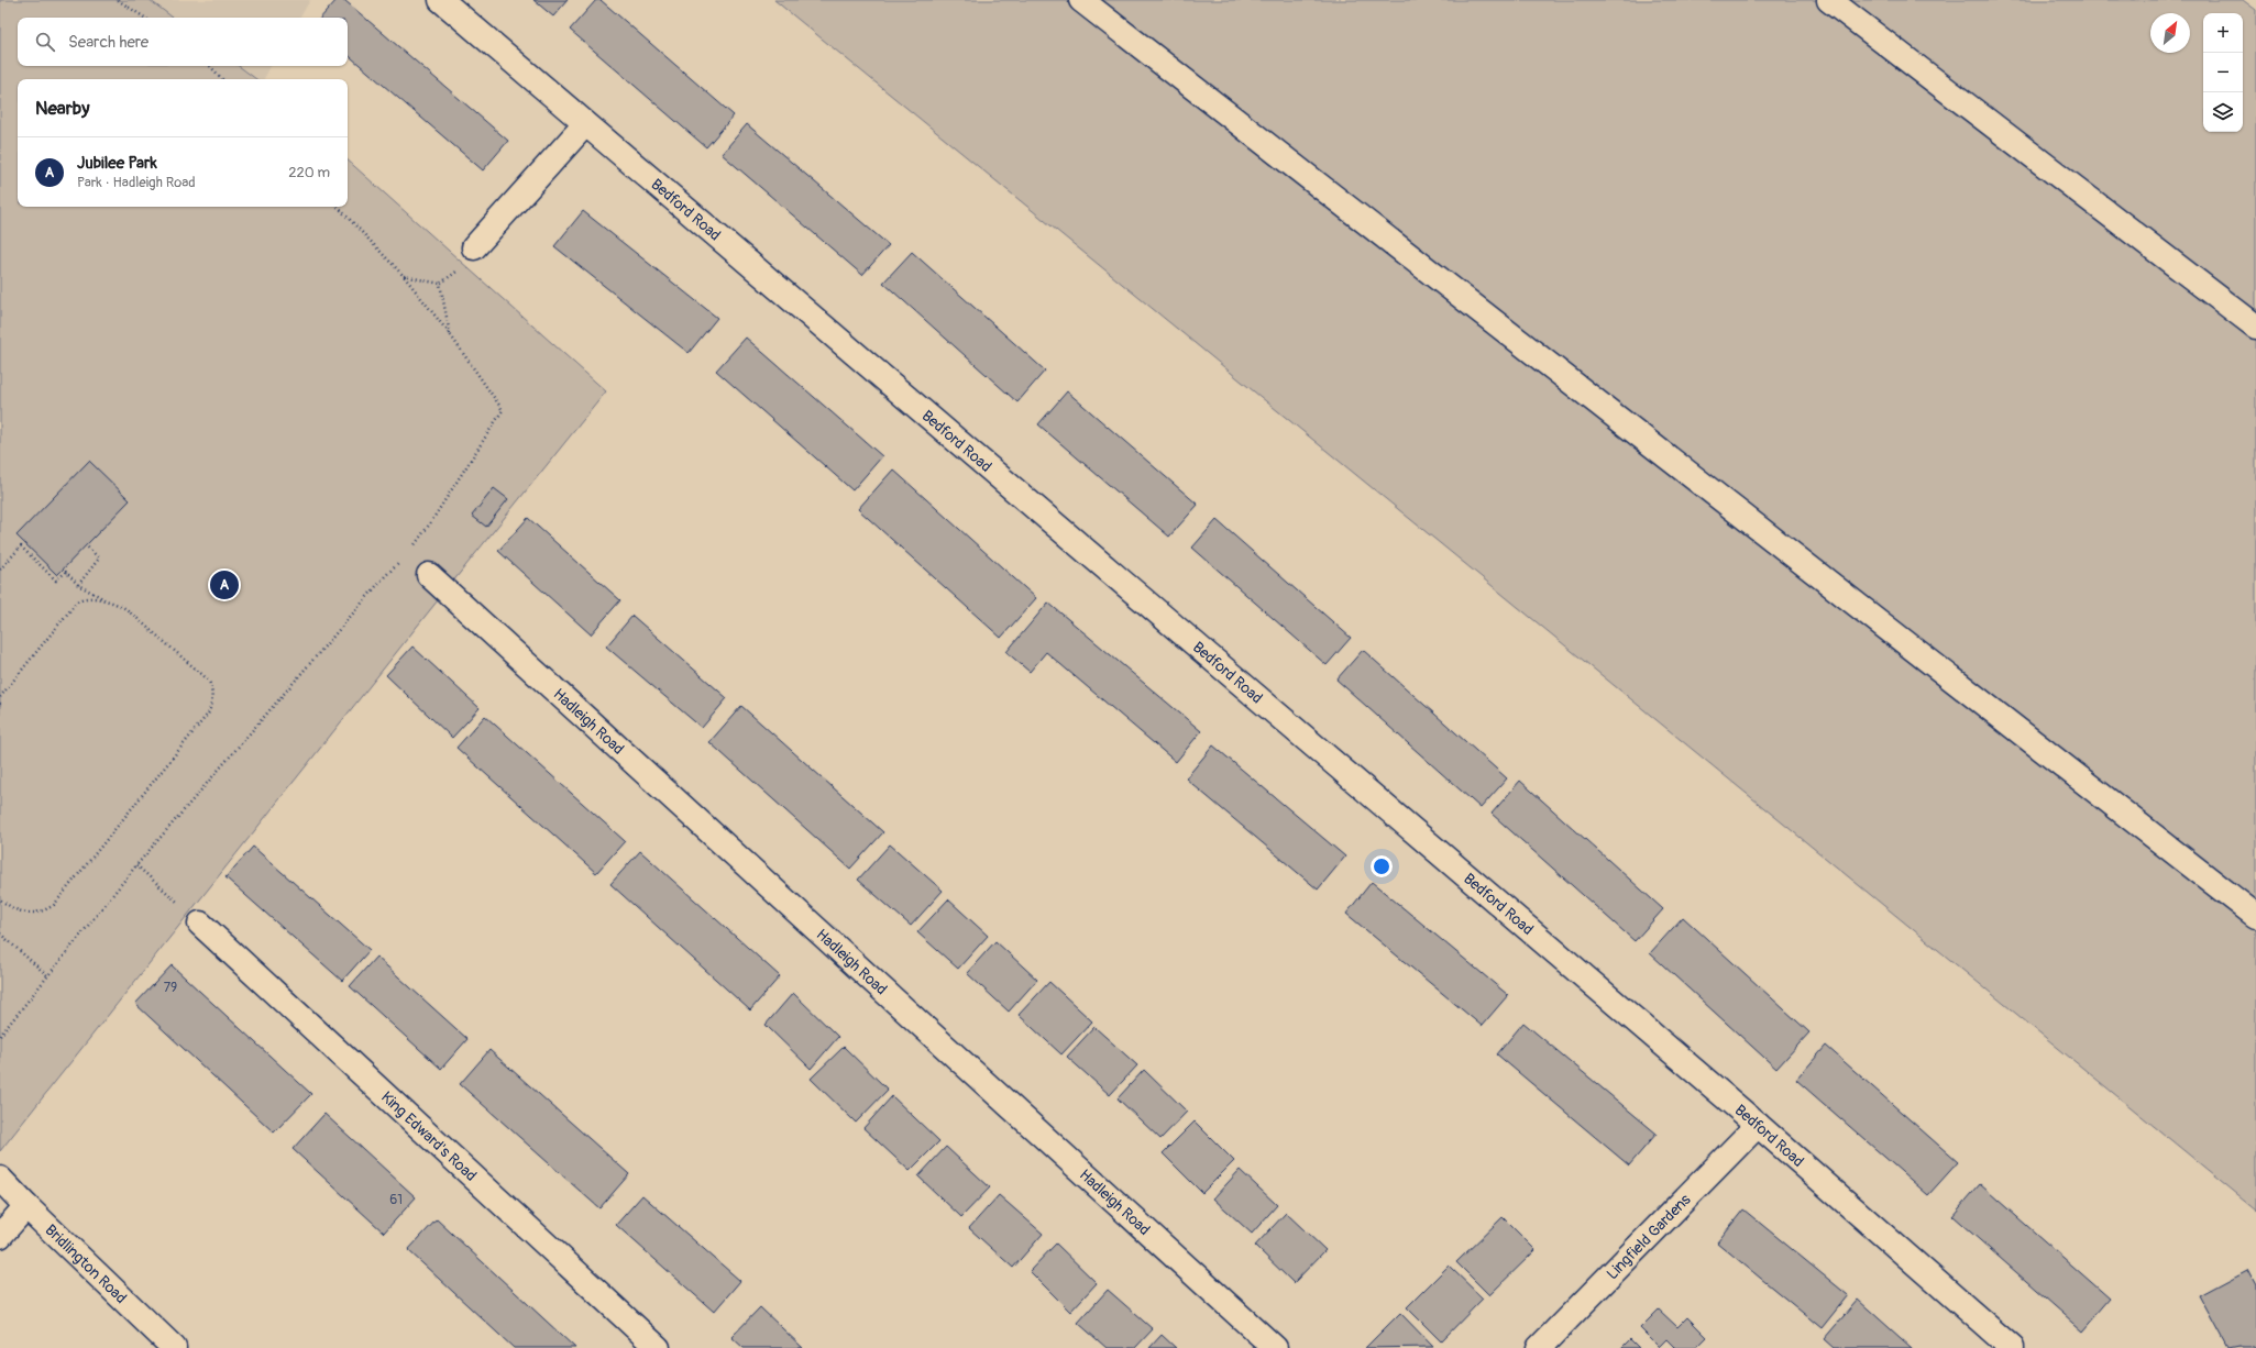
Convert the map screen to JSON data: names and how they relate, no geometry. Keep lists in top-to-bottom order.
{
  "streets": {
    "street": [
      "Bedford Road",
      "Hadleigh Road",
      "King Edward's Road",
      "Lingfield Gardens",
      "Bridlington Road"
    ]
  },
  "crossings": [
    ["Bedford Road", "Lingfield Gardens"]
  ],
  "house_numbers": ["79", "61"],
  "north": "top right",
  "page": {
    "map_buttons": ["+", "−"],
    "search": "Search here",
    "heading": "Nearby",
    "list": [
      {
        "mark": "A",
        "name": "Jubilee Park",
        "note": "Park · Hadleigh Road",
        "value": "220 m"
      }
    ],
    "pins": "A"
  }
}
